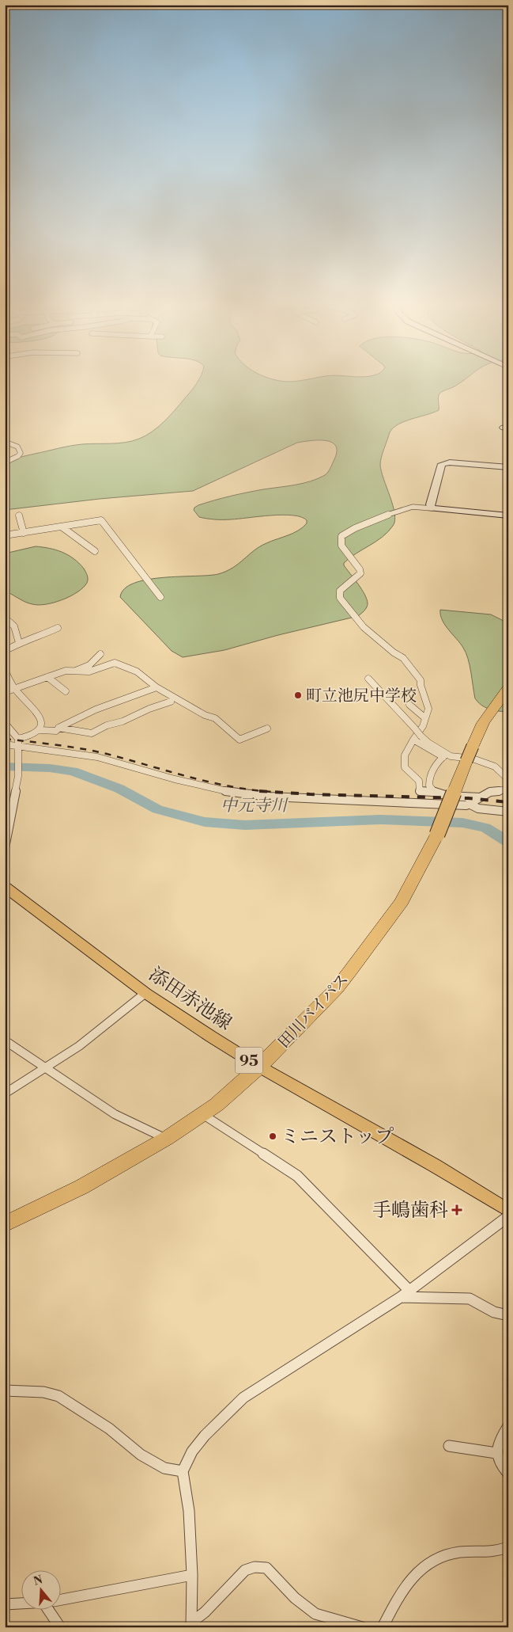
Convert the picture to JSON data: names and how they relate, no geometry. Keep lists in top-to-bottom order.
{
  "streets": {
    "highway": ["田川バイパス"],
    "main road": ["添田赤池線", "95"]
  },
  "crossings": [
    ["添田赤池線", "田川バイパス"]
  ],
  "water": ["中元寺川"],
  "places": {
    "other": ["町立池尻中学校", "ミニストップ"],
    "health": ["手嶋歯科"]
  },
  "north": "top"
}
